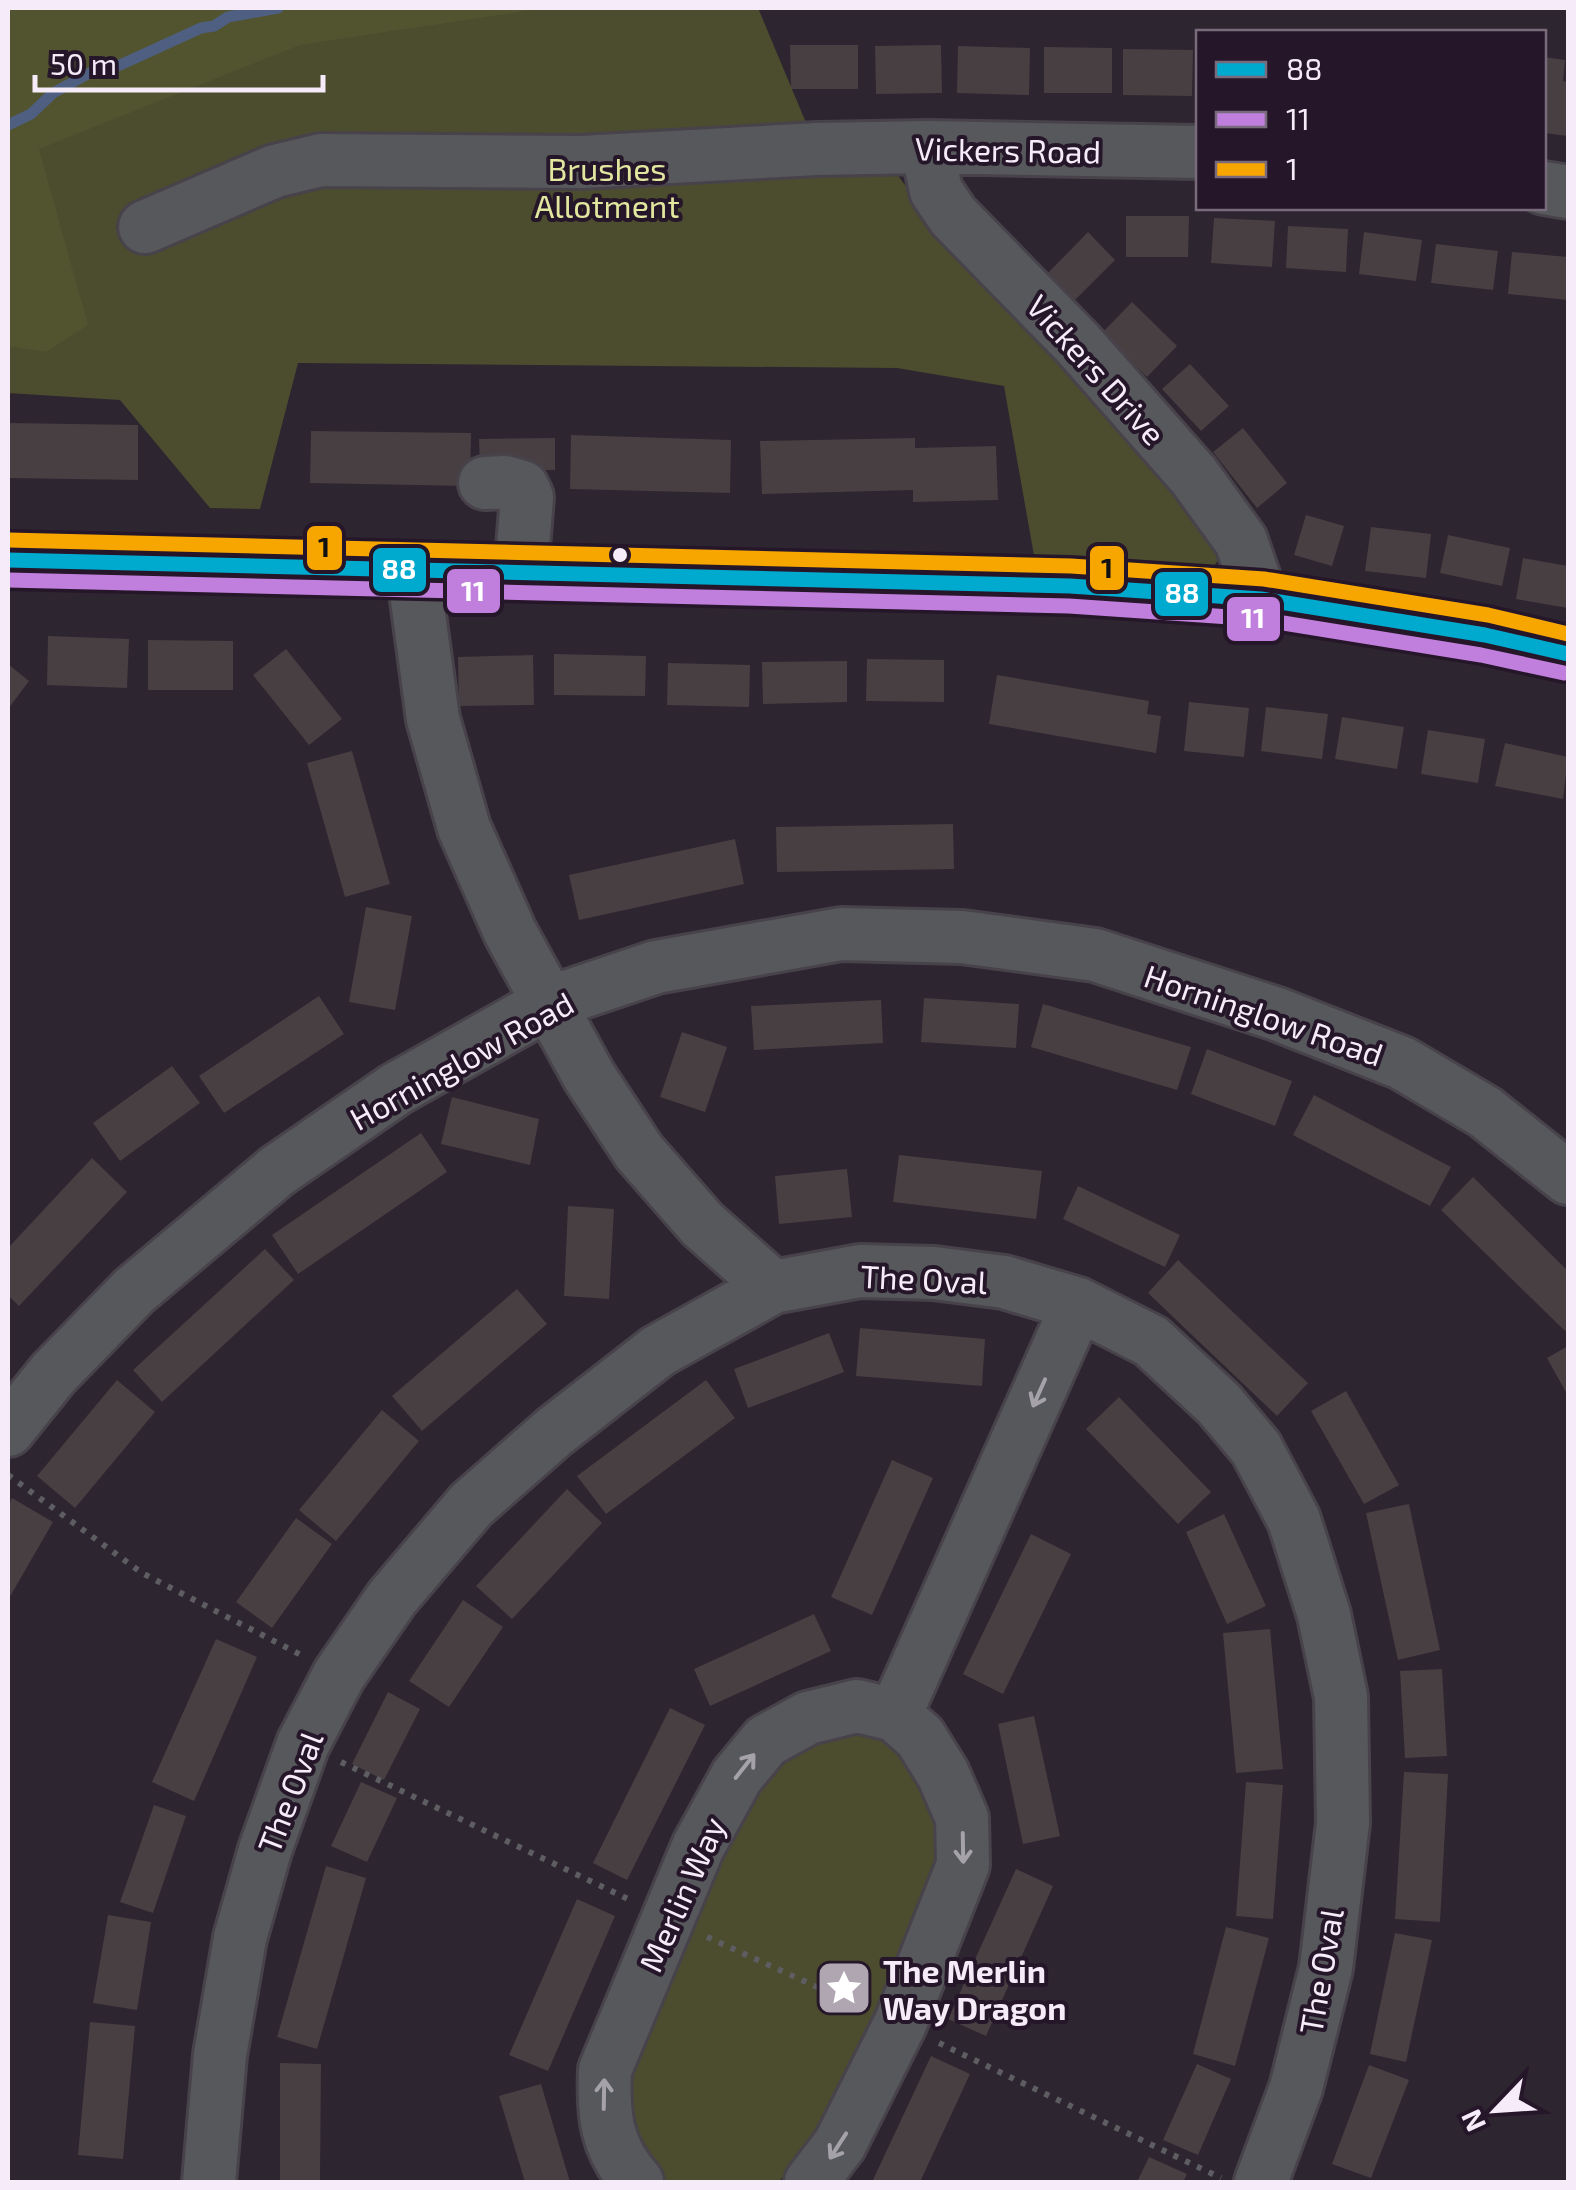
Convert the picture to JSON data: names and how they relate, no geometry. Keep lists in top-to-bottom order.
{
  "streets": {
    "street": [
      "Vickers Road",
      "Vickers Drive",
      "Horninglow Road",
      "The Oval",
      "Merlin Way"
    ]
  },
  "crossings": [
    ["Vickers Road", "Vickers Drive"]
  ],
  "one_way": ["Merlin Way"],
  "parks": ["Brushes Allotment"],
  "places": {
    "place": ["The Merlin Way Dragon"]
  },
  "lines": ["transit line 1", "transit line 88", "transit line 11"],
  "legend": ["88", "11", "1"],
  "scale_bar": "50 m",
  "north": "bottom left"
}
